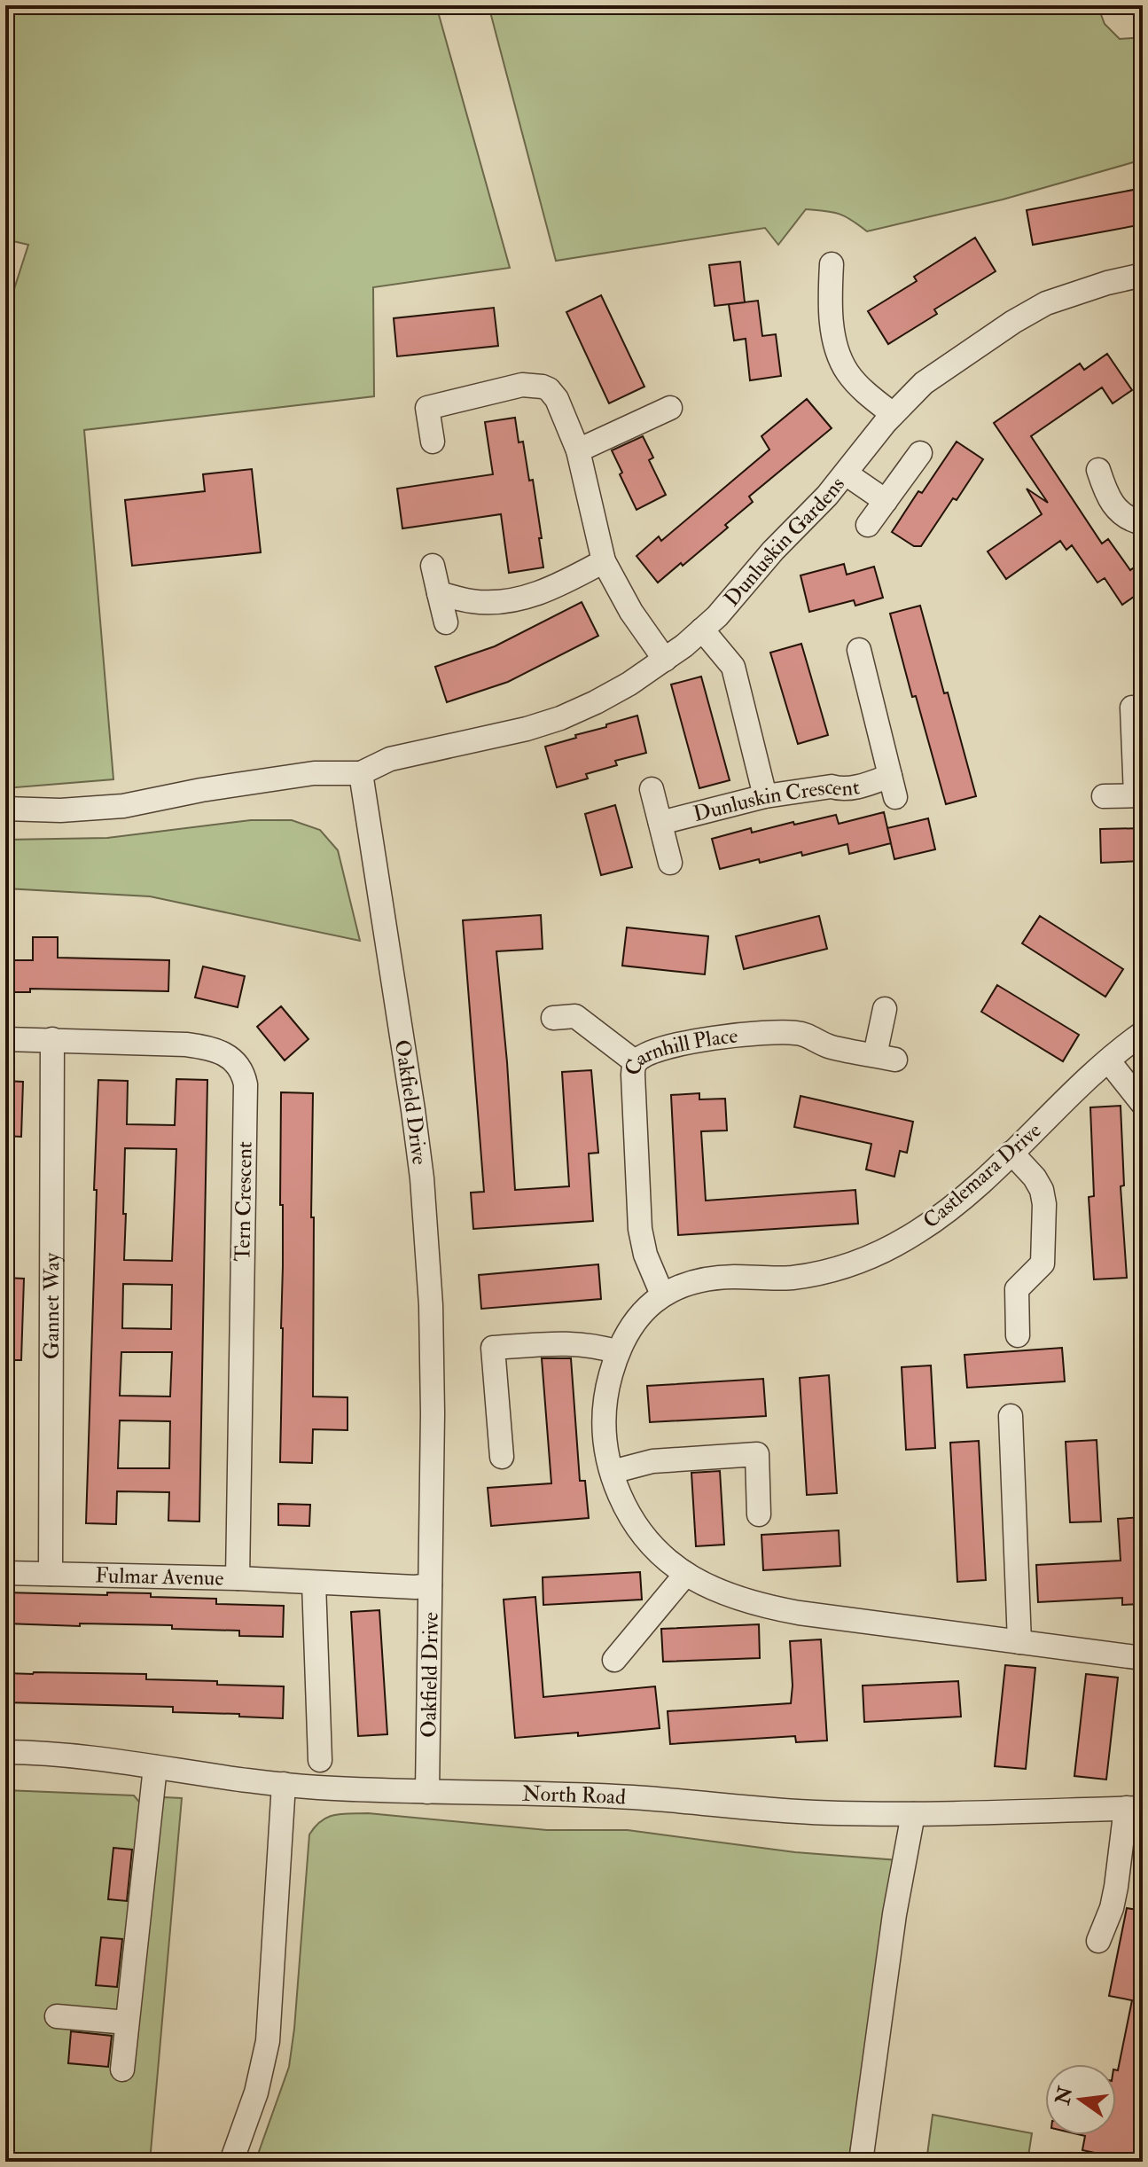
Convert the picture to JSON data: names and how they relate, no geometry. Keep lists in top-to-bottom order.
{
  "streets": {
    "street": [
      "Dunluskin Gardens",
      "Dunluskin Crescent",
      "Carnhill Place",
      "Oakfield Drive",
      "Castlemara Drive",
      "Tern Crescent",
      "Gannet Way",
      "Fulmar Avenue",
      "North Road"
    ]
  },
  "crossings": [
    ["Dunluskin Gardens", "Oakfield Drive"],
    ["Carnhill Place", "Castlemara Drive"],
    ["Oakfield Drive", "Fulmar Avenue"],
    ["Oakfield Drive", "North Road"],
    ["Tern Crescent", "Gannet Way"],
    ["Tern Crescent", "Fulmar Avenue"],
    ["Gannet Way", "Fulmar Avenue"]
  ],
  "north": "left"
}
